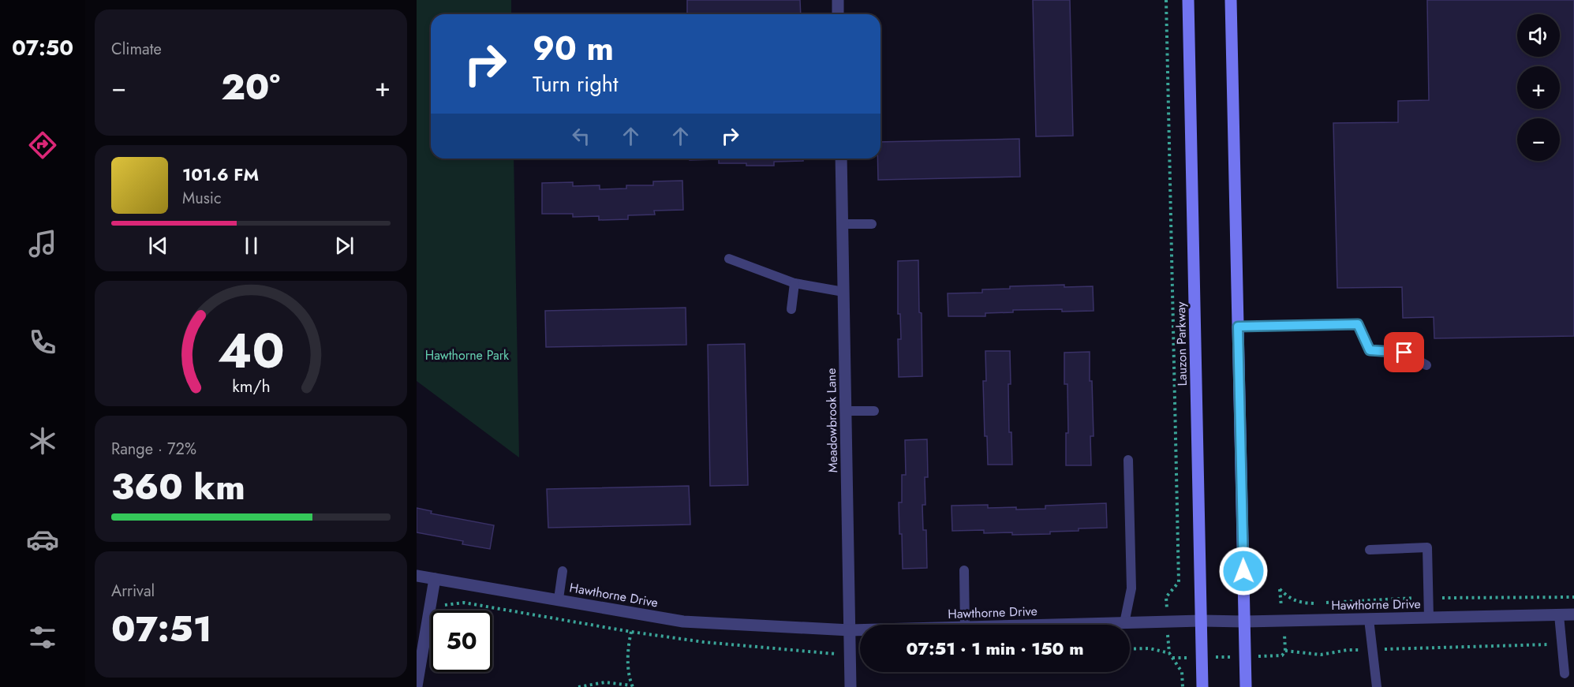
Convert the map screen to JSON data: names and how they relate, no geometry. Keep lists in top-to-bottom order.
{
  "streets": {
    "main road": ["Lauzon Parkway"],
    "street": ["Meadowbrook Lane", "Hawthorne Drive"]
  },
  "crossings": [
    ["Lauzon Parkway", "Hawthorne Drive"],
    ["Meadowbrook Lane", "Hawthorne Drive"]
  ],
  "parks": ["Hawthorne Park"],
  "page": {
    "tabs": "07:50",
    "tile": [
      "Climate",
      ["Range · 72%", "360 km"],
      ["Arrival", "07:51"]
    ],
    "map_buttons": ["+", "−"],
    "turn": ["90 m", "Turn right"],
    "heat": ["−", "20°", "+"],
    "song": ["101.6 FM", "Music"],
    "limit": "50",
    "trip": "07:51 · 1 min · 150 m",
    "gauge": ["40", "km/h"]
  }
}
